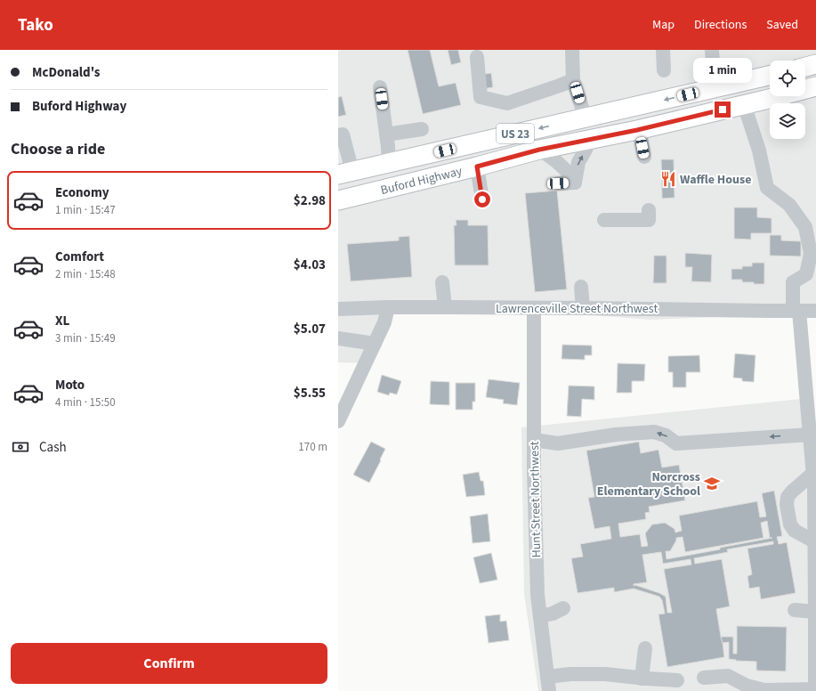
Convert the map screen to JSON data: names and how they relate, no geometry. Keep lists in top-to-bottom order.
{
  "streets": {
    "main road": ["US 23", "Buford Highway"],
    "street": ["Lawrenceville Street Northwest", "Hunt Street Northwest"]
  },
  "crossings": [
    ["Lawrenceville Street Northwest", "Hunt Street Northwest"]
  ],
  "places": {
    "restaurant": ["Waffle House"],
    "school or university": ["Norcross Elementary School"]
  },
  "page": {
    "header": "Tako",
    "nav": ["Map", "Directions", "Saved"],
    "banner": ["McDonald's", "Buford Highway"],
    "bubble": "1 min",
    "heading": "Choose a ride",
    "list": [
      {
        "name": "Economy",
        "note": "1 min · 15:47",
        "value": "$2.98"
      },
      {
        "name": "Comfort",
        "note": "2 min · 15:48",
        "value": "$4.03"
      },
      {
        "name": "XL",
        "note": "3 min · 15:49",
        "value": "$5.07"
      },
      {
        "name": "Moto",
        "note": "4 min · 15:50",
        "value": "$5.55"
      }
    ],
    "pay": ["Cash", "170 m"],
    "buttons": "Confirm"
  }
}
